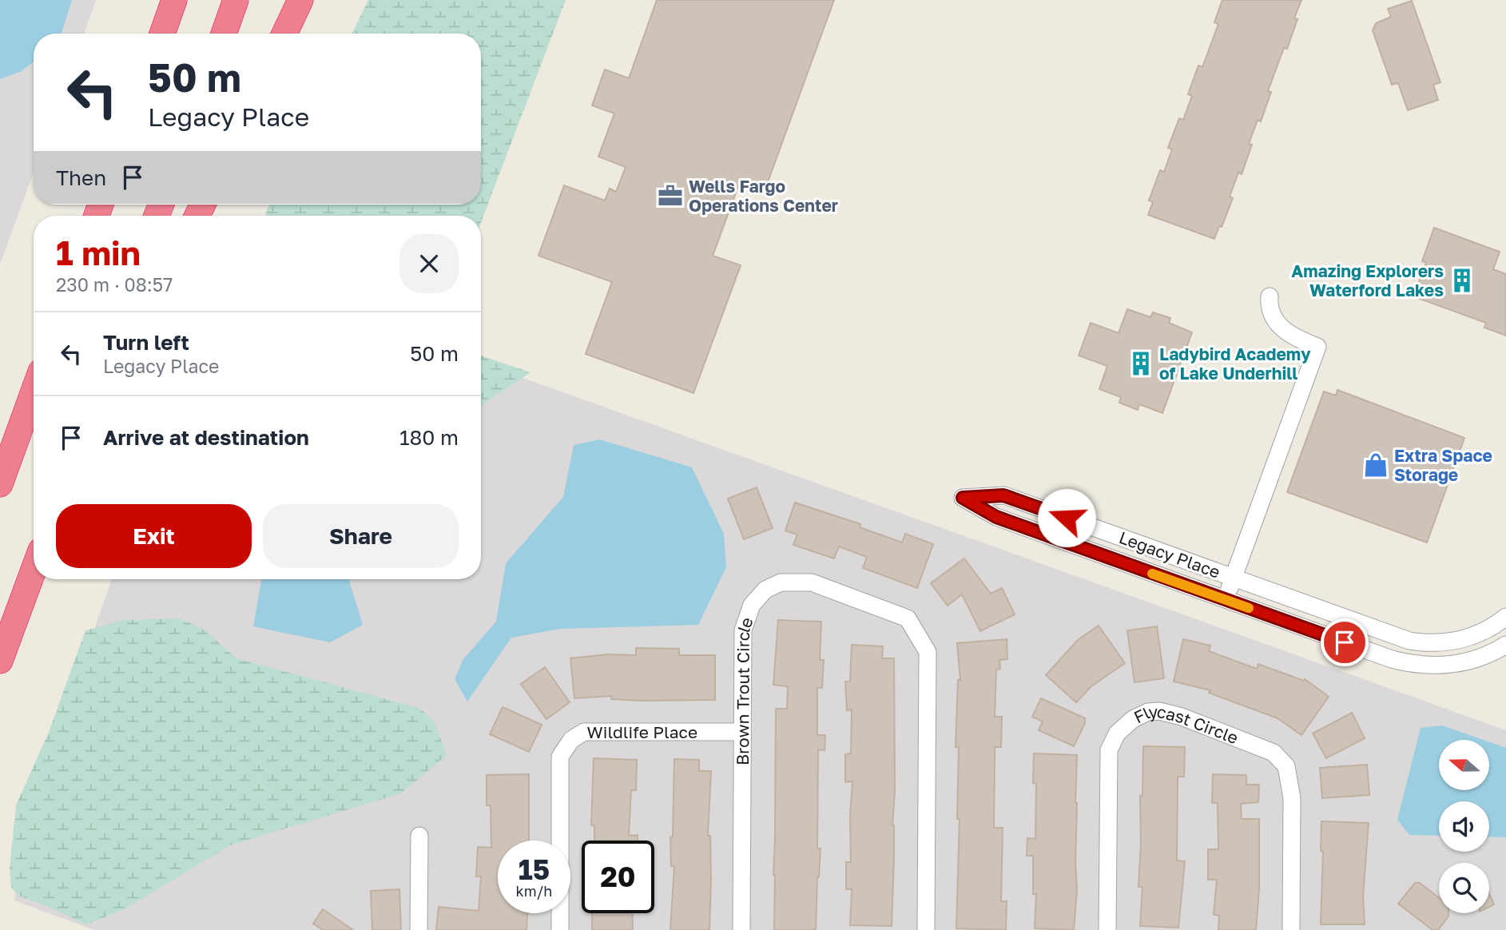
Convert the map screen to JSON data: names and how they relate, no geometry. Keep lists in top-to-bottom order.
{
  "streets": {
    "street": [
      "Legacy Place",
      "Brown Trout Circle",
      "Flycast Circle",
      "Wildlife Place"
    ]
  },
  "crossings": [
    ["Brown Trout Circle", "Wildlife Place"]
  ],
  "places": {
    "office": ["Wells Fargo Operations Center"],
    "building": ["Amazing Explorers Waterford Lakes", "Ladybird Academy of Lake Underhill"],
    "shop": ["Extra Space Storage"]
  },
  "north": "left",
  "page": {
    "turn": ["50 m", "Legacy Place"],
    "then": "Then",
    "heading": ["1 min", "230 m · 08:57"],
    "list": [
      {
        "name": "Turn left",
        "note": "Legacy Place",
        "value": "50 m"
      },
      {
        "name": "Arrive at destination",
        "value": "180 m"
      }
    ],
    "buttons": ["Exit", "Share"],
    "speed": "15 km/h",
    "limit": "20"
  }
}
